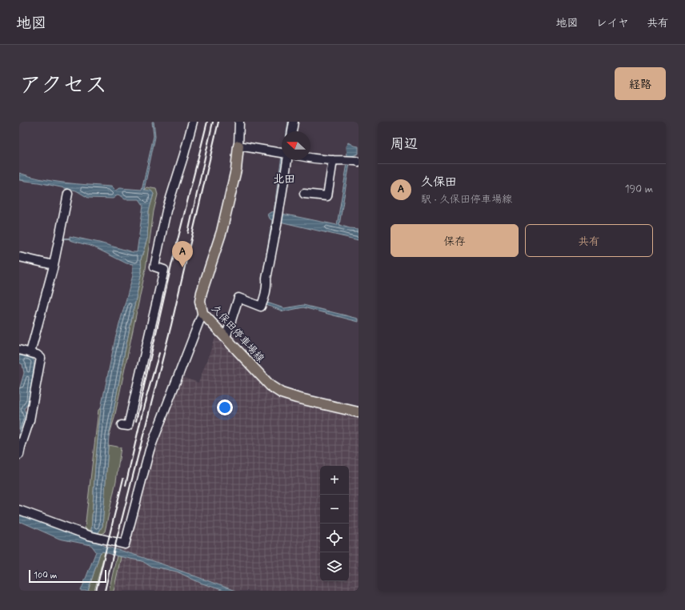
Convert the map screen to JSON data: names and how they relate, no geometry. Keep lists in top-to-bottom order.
{
  "streets": {
    "main road": ["久保田停車場線"]
  },
  "districts": ["北田"],
  "scale_bar": "100 m",
  "north": "left",
  "page": {
    "header": "地図",
    "nav": ["地図", "レイヤ", "共有"],
    "title": "アクセス",
    "buttons": [
      "経路",
      ["保存", "共有"]
    ],
    "heading": "周辺",
    "list": [
      {
        "mark": "A",
        "name": "久保田",
        "note": "駅 · 久保田停車場線",
        "value": "190 m"
      }
    ],
    "pins": "A",
    "map_buttons": ["+", "−"],
    "scale": "100 m"
  }
}
